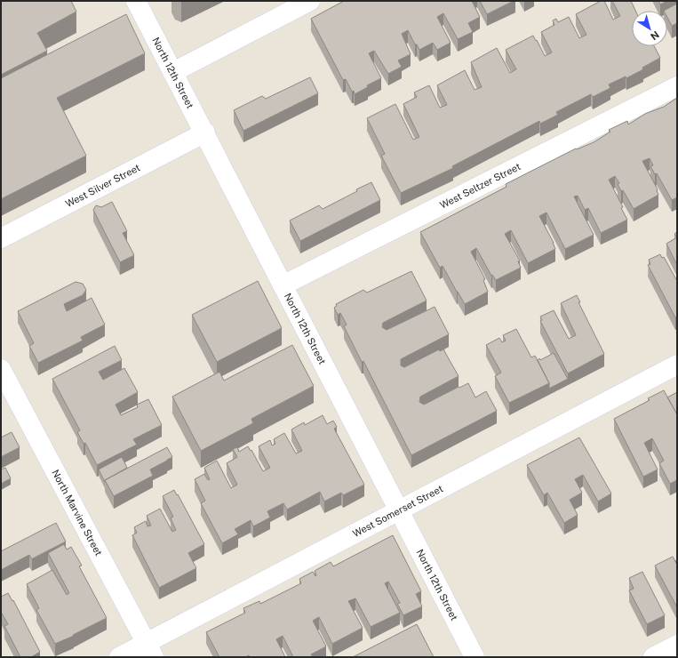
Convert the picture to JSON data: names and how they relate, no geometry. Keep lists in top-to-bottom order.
{
  "streets": {
    "street": [
      "North 12th Street",
      "West Silver Street",
      "West Seltzer Street",
      "West Somerset Street",
      "North Marvine Street"
    ]
  },
  "crossings": [
    ["North 12th Street", "West Silver Street"],
    ["North 12th Street", "West Seltzer Street"],
    ["North 12th Street", "West Somerset Street"],
    ["West Somerset Street", "North Marvine Street"]
  ],
  "north": "bottom right"
}
